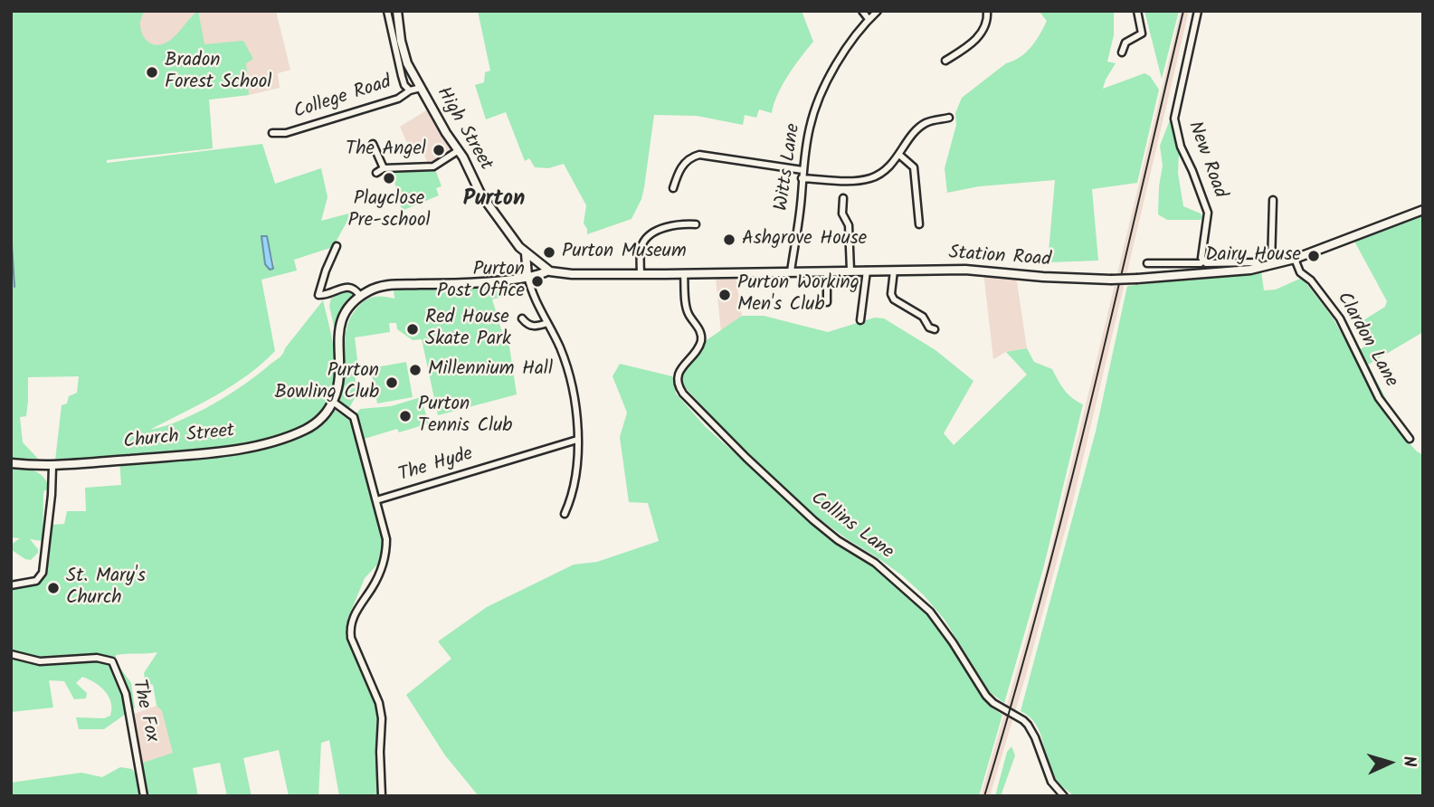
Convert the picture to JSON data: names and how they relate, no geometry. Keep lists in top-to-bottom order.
{
  "streets": {
    "street": [
      "College Road",
      "High Street",
      "New Road",
      "Witts Lane",
      "Station Road",
      "Clardon Lane",
      "Church Street",
      "The Hyde",
      "Collins Lane",
      "The Fox"
    ]
  },
  "crossings": [
    ["College Road", "High Street"],
    ["High Street", "Station Road"],
    ["Witts Lane", "Station Road"],
    ["Station Road", "Clardon Lane"],
    ["Station Road", "Collins Lane"],
    ["Church Street", "The Hyde"]
  ],
  "districts": ["Purton"],
  "places": [
    "Bradon Forest School",
    "The Angel",
    "Playclose Pre-school",
    "Ashgrove House",
    "Purton Museum",
    "Dairy House",
    "Purton Post Office",
    "Purton Working Men's Club",
    "Red House Skate Park",
    "Millennium Hall",
    "Purton Bowling Club",
    "Purton Tennis Club",
    "St. Mary's Church"
  ],
  "north": "right"
}
